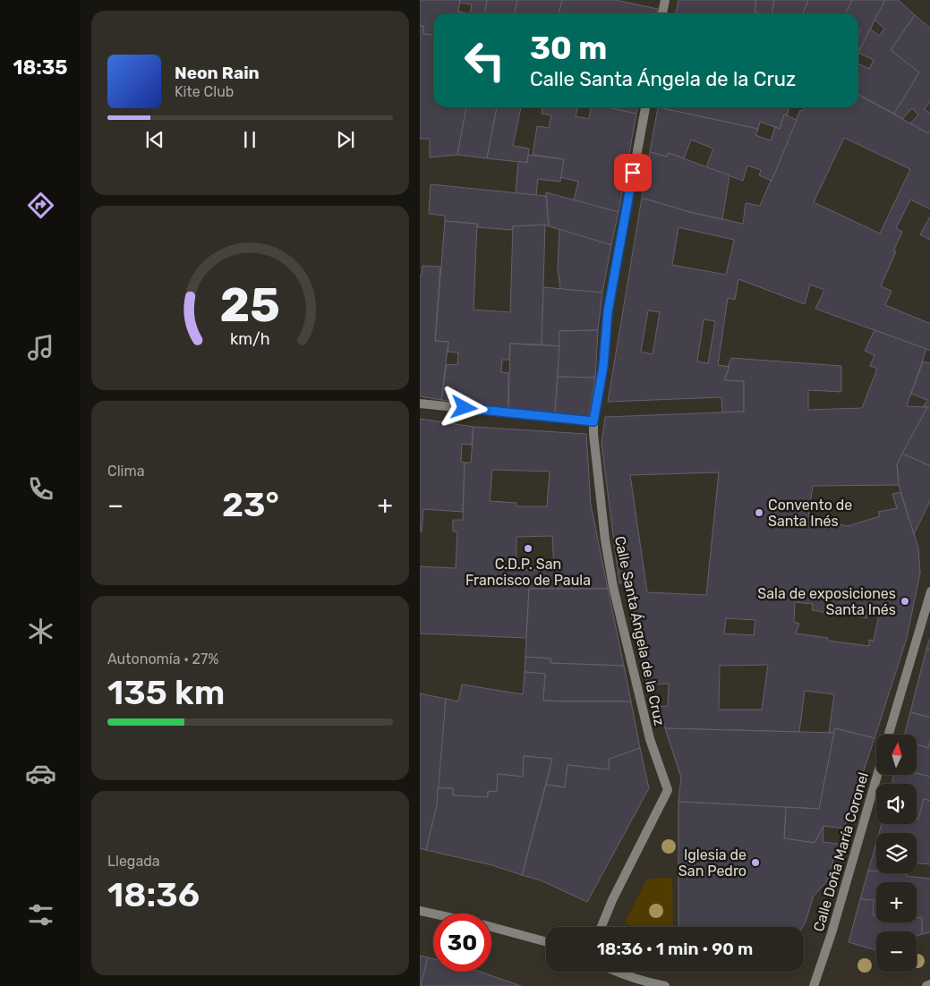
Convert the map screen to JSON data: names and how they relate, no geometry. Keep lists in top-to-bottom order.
{
  "streets": {
    "street": ["Calle Santa Ángela de la Cruz", "Calle Doña María Coronel"]
  },
  "places": [
    "Convento de Santa Inés",
    "C.D.P. San Francisco de Paula",
    "Sala de exposiciones Santa Inés",
    "Iglesia de San Pedro"
  ],
  "north": "top",
  "page": {
    "tabs": "18:35",
    "turn": ["30 m", "Calle Santa Ángela de la Cruz"],
    "song": ["Neon Rain", "Kite Club"],
    "tile": [
      "Clima",
      ["Autonomía · 27%", "135 km"],
      ["Llegada", "18:36"]
    ],
    "heat": ["−", "23°", "+"],
    "map_buttons": ["+", "−"],
    "limit": "30",
    "trip": "18:36 · 1 min · 90 m",
    "gauge": ["25", "km/h"]
  }
}
